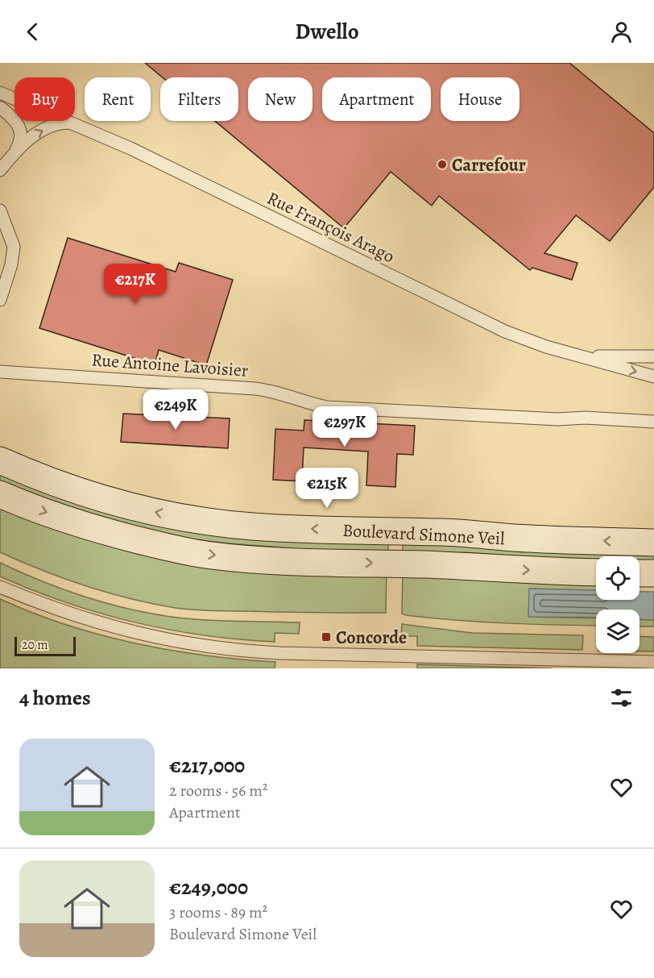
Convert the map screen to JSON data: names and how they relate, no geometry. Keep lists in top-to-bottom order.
{
  "streets": {
    "street": ["Boulevard Simone Veil"],
    "lane": ["Rue François Arago", "Rue Antoine Lavoisier"]
  },
  "places": {
    "other": ["Carrefour"],
    "transit": ["Concorde"]
  },
  "scale_bar": "20 m",
  "page": {
    "header": "Dwello",
    "chip": [
      "Buy",
      "Rent",
      "Filters",
      "New",
      "Apartment",
      "House"
    ],
    "price": [
      "€217K",
      "€249K",
      "€297K",
      "€215K"
    ],
    "scale": "20 m",
    "heading": "4 homes",
    "list": [
      {
        "name": "€217,000",
        "note": "2 rooms · 56 m² · Apartment"
      },
      {
        "name": "€249,000",
        "note": "3 rooms · 89 m² · Boulevard Simone Veil"
      }
    ]
  }
}
